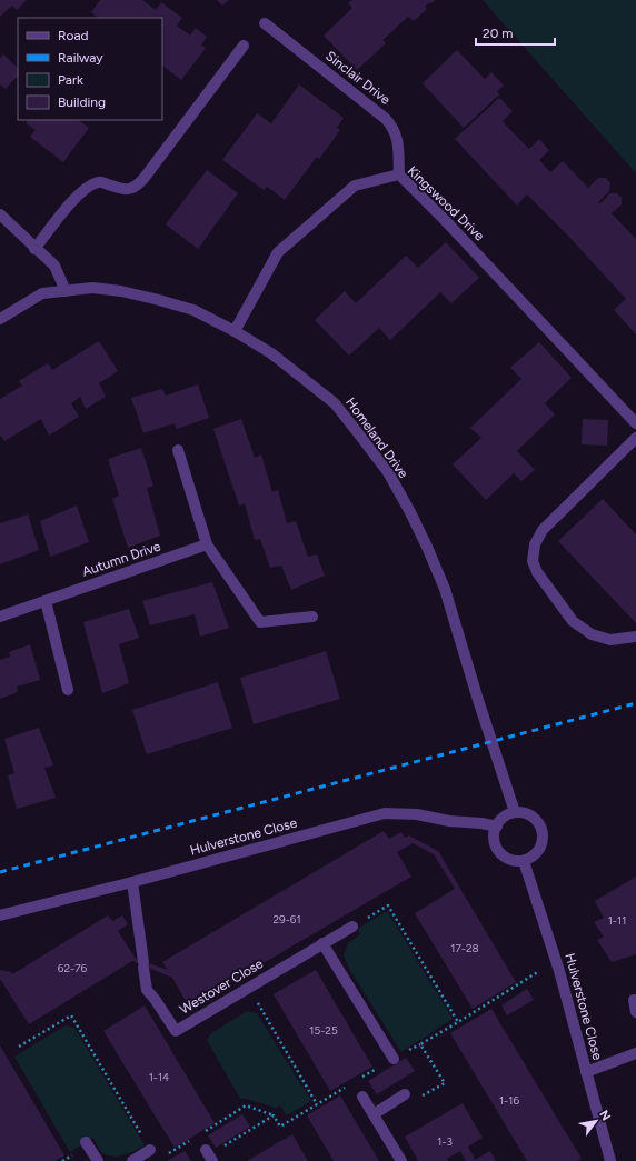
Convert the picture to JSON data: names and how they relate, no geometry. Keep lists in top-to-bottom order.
{
  "streets": {
    "street": [
      "Sinclair Drive",
      "Kingswood Drive",
      "Homeland Drive",
      "Autumn Drive",
      "Hulverstone Close",
      "Westover Close"
    ]
  },
  "crossings": [
    ["Sinclair Drive", "Kingswood Drive"],
    ["Kingswood Drive", "Homeland Drive"],
    ["Homeland Drive", "Hulverstone Close"],
    ["Hulverstone Close", "Westover Close"]
  ],
  "house_numbers": [
    "29-61",
    "1-11",
    "17-28",
    "62-76",
    "15-25",
    "1-14",
    "1-16",
    "1-3"
  ],
  "legend": [
    "Road",
    "Railway",
    "Park",
    "Building"
  ],
  "scale_bar": "20 m",
  "north": "top right"
}
